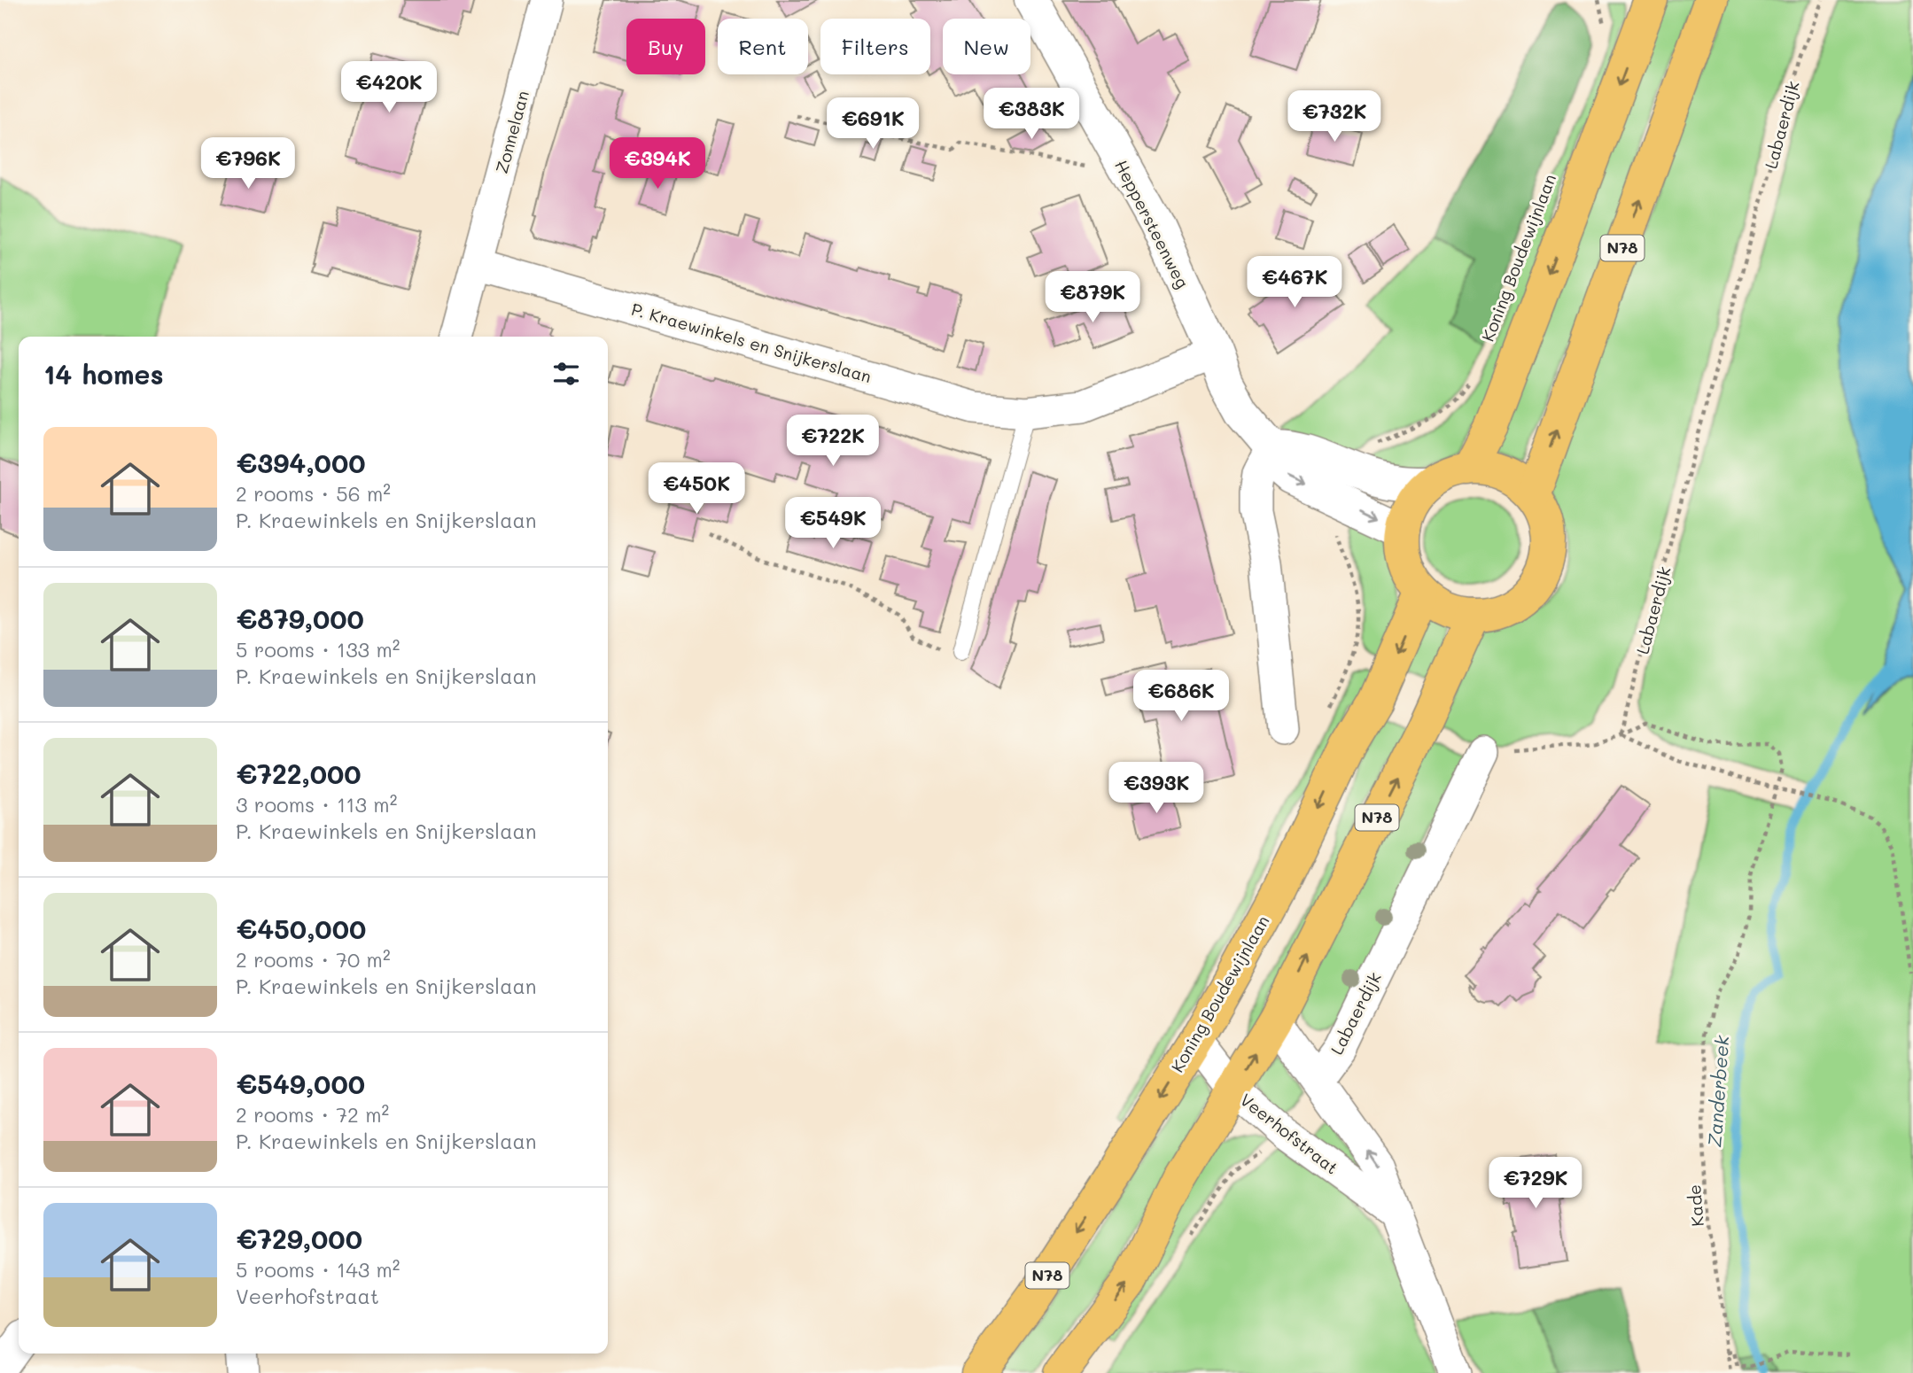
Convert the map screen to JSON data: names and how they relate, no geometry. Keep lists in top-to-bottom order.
{
  "streets": {
    "main road": ["N78", "Koning Boudewijnlaan"],
    "street": [
      "Labaerdijk",
      "Zonnelaan",
      "Heppersteenweg",
      "P. Kraewinkels en Snijkerslaan",
      "Veerhofstraat"
    ],
    "path": ["Kade"]
  },
  "crossings": [
    ["Labaerdijk", "Kade"],
    ["Zonnelaan", "P. Kraewinkels en Snijkerslaan"],
    ["Heppersteenweg", "N78"],
    ["Heppersteenweg", "Koning Boudewijnlaan"],
    ["Heppersteenweg", "P. Kraewinkels en Snijkerslaan"],
    ["N78", "Koning Boudewijnlaan"],
    ["N78", "Veerhofstraat"],
    ["Koning Boudewijnlaan", "Veerhofstraat"]
  ],
  "water": ["Zanderbeek"],
  "page": {
    "chip": [
      "Buy",
      "Rent",
      "Filters",
      "New"
    ],
    "price": [
      "€420K",
      "€383K",
      "€732K",
      "€691K",
      "€796K",
      "€394K",
      "€467K",
      "€879K",
      "€722K",
      "€450K",
      "€549K",
      "€686K",
      "€393K",
      "€729K"
    ],
    "heading": "14 homes",
    "list": [
      {
        "name": "€394,000",
        "note": "2 rooms · 56 m² · P. Kraewinkels en Snijkerslaan"
      },
      {
        "name": "€879,000",
        "note": "5 rooms · 133 m² · P. Kraewinkels en Snijkerslaan"
      },
      {
        "name": "€722,000",
        "note": "3 rooms · 113 m² · P. Kraewinkels en Snijkerslaan"
      },
      {
        "name": "€450,000",
        "note": "2 rooms · 70 m² · P. Kraewinkels en Snijkerslaan"
      },
      {
        "name": "€549,000",
        "note": "2 rooms · 72 m² · P. Kraewinkels en Snijkerslaan"
      },
      {
        "name": "€729,000",
        "note": "5 rooms · 143 m² · Veerhofstraat"
      }
    ]
  }
}
